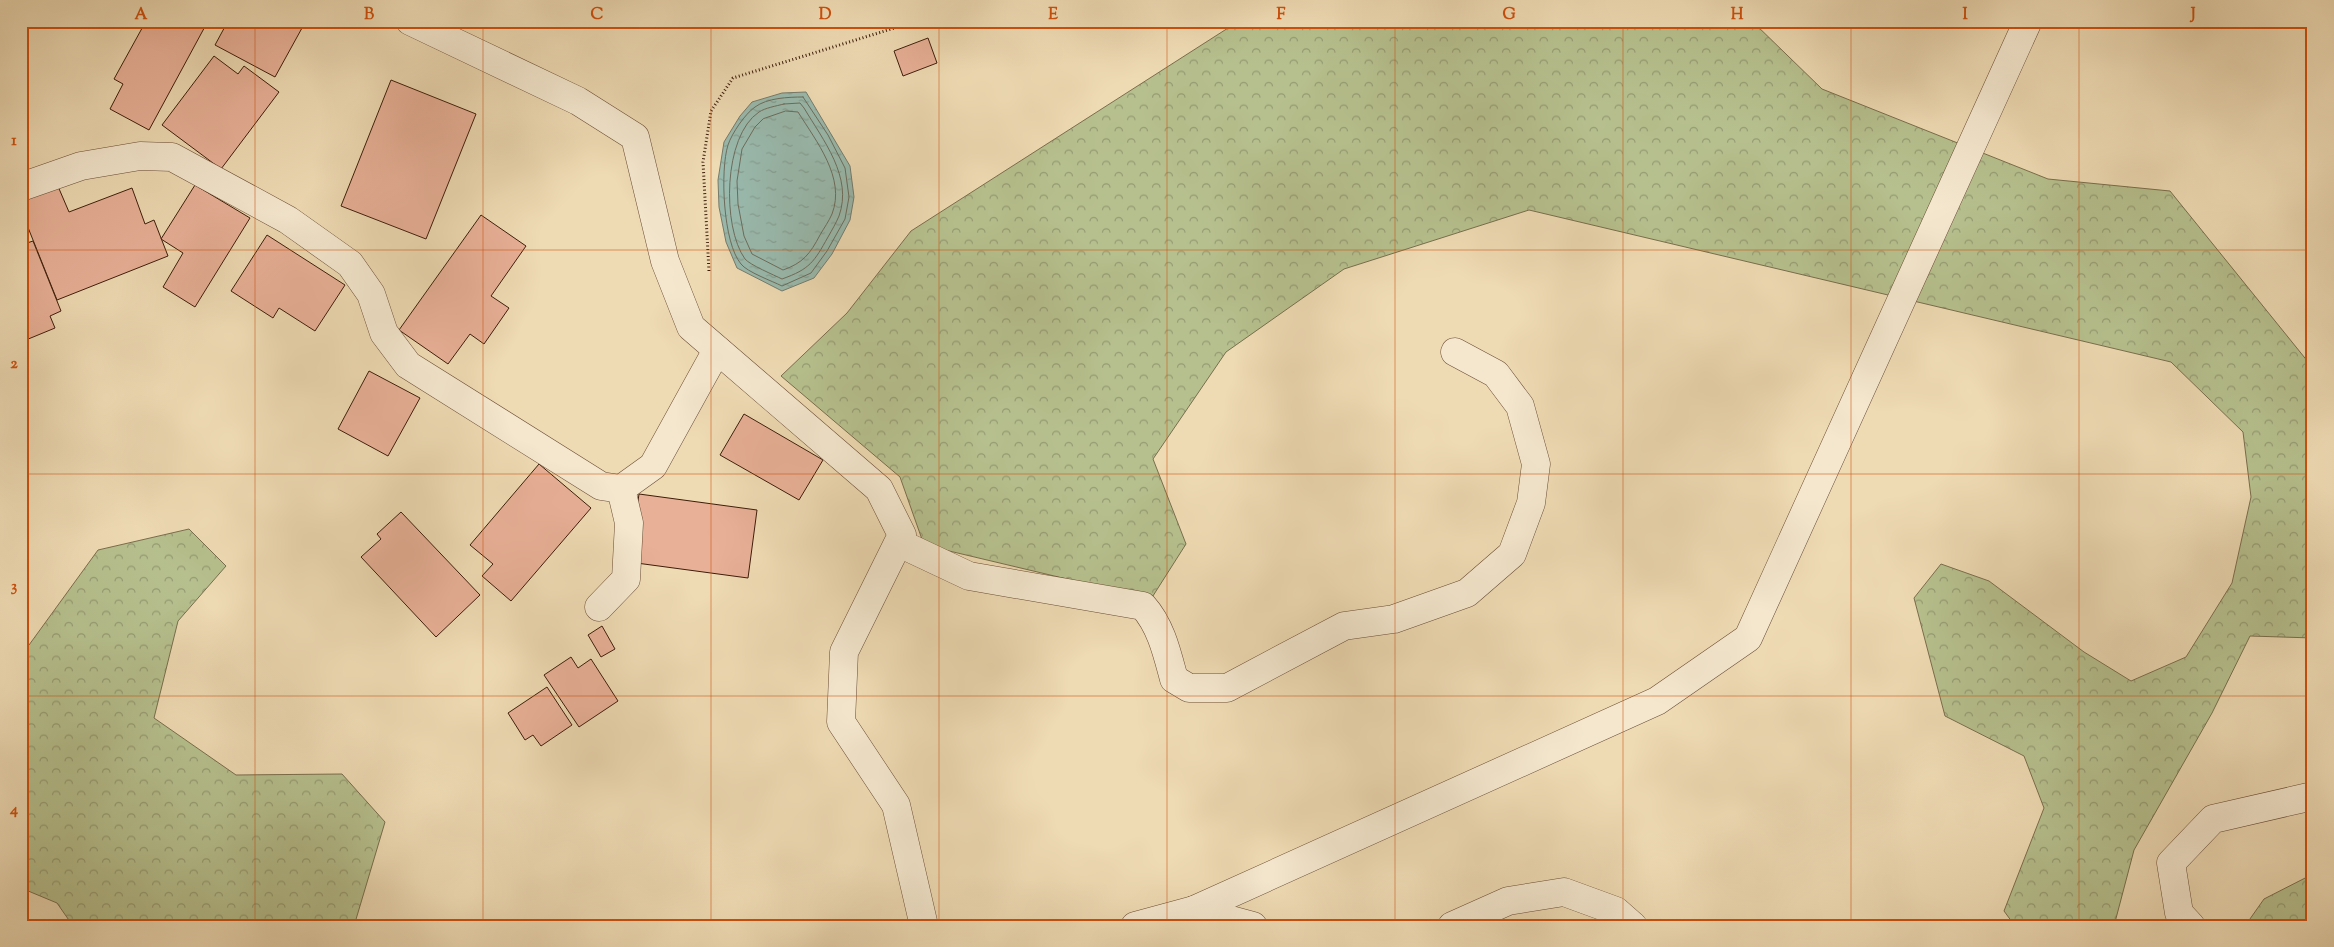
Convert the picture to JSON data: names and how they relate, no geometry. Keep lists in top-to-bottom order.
{
  "grid": {
    "columns": [
      "A",
      "B",
      "C",
      "D",
      "E",
      "F",
      "G",
      "H",
      "I",
      "J"
    ],
    "rows": [
      "1",
      "2",
      "3",
      "4"
    ]
  }
}
